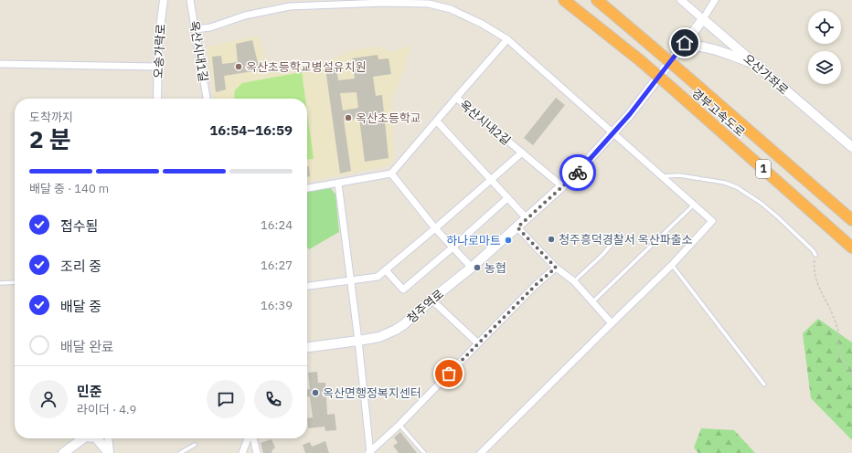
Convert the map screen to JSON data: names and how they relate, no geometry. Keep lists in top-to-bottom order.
{
  "streets": {
    "highway": ["경부고속도로", "1"],
    "main road": ["오산가좌로", "청주역로"],
    "street": ["오송가락로", "옥산시내1길", "옥산시내2길"]
  },
  "crossings": [
    ["오산가좌로", "청주역로"],
    ["옥산시내2길", "청주역로"]
  ],
  "places": [
    "옥산초등학교병설유치원",
    "옥산초등학교",
    "청주흥덕경찰서 옥산파출소",
    "하나로마트",
    "농협",
    "옥산면행정복지센터"
  ],
  "page": {
    "heading": ["2 분", "도착까지", "16:54–16:59"],
    "panel": ["민준", "라이더 · 4.9"],
    "bar": "배달 중 · 140 m",
    "list": [
      ["접수됨", "16:24"],
      ["조리 중", "16:27"],
      ["배달 중", "16:39"],
      "배달 완료"
    ]
  }
}
